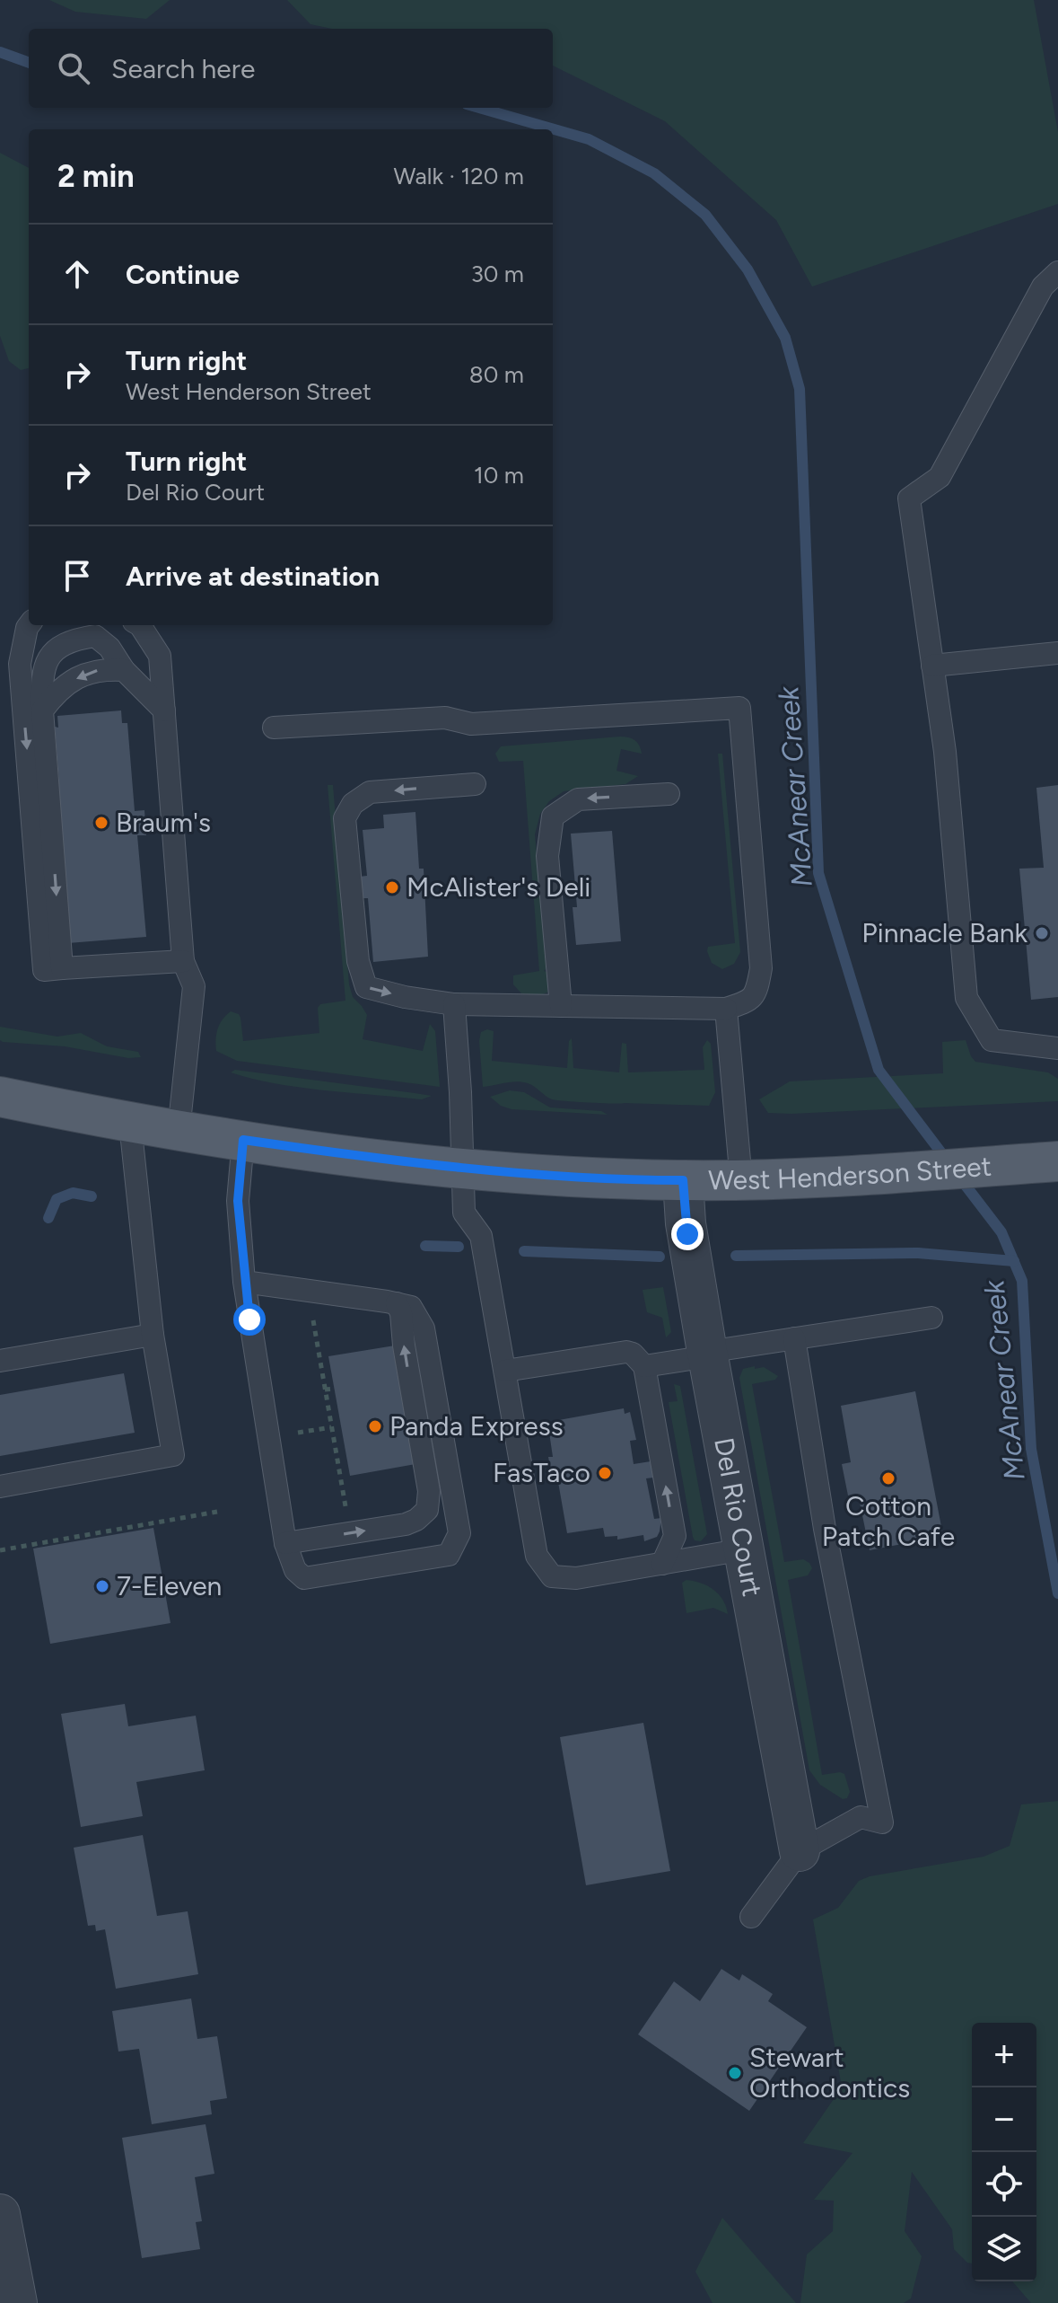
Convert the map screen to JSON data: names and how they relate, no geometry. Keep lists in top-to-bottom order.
{
  "streets": {
    "main road": ["West Henderson Street"],
    "street": ["Del Rio Court"]
  },
  "crossings": [
    ["West Henderson Street", "Del Rio Court"]
  ],
  "water": ["McAnear Creek"],
  "places": [
    "Braum's",
    "McAlister's Deli",
    "Pinnacle Bank",
    "Panda Express",
    "FasTaco",
    "Cotton Patch Cafe",
    "7-Eleven",
    "Stewart Orthodontics"
  ],
  "page": {
    "search": "Search here",
    "heading": ["2 min", "Walk · 120 m"],
    "list": [
      ["Continue", "30 m"],
      ["Turn right", "West Henderson Street", "80 m"],
      ["Turn right", "Del Rio Court", "10 m"],
      "Arrive at destination"
    ],
    "map_buttons": ["+", "−"]
  }
}
